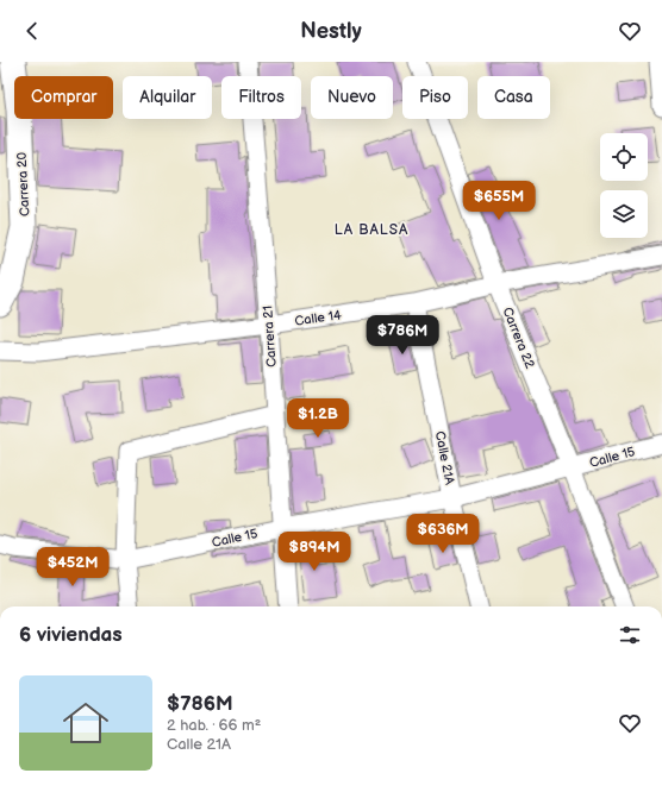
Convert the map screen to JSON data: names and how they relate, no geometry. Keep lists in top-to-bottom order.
{
  "streets": {
    "street": [
      "Carrera 20",
      "Calle 14",
      "Carrera 21",
      "Carrera 22",
      "Calle 15",
      "Calle 21A"
    ]
  },
  "crossings": [
    ["Calle 14", "Carrera 21"],
    ["Calle 14", "Carrera 22"],
    ["Calle 14", "Calle 21A"],
    ["Carrera 21", "Calle 15"],
    ["Carrera 22", "Calle 15"],
    ["Calle 15", "Calle 21A"]
  ],
  "districts": ["LA BALSA"],
  "page": {
    "header": "Nestly",
    "chip": [
      "Comprar",
      "Alquilar",
      "Filtros",
      "Nuevo",
      "Piso",
      "Casa"
    ],
    "price": [
      "$655M",
      "$786M",
      "$1.2B",
      "$636M",
      "$894M",
      "$452M"
    ],
    "heading": "6 viviendas",
    "list": [
      {
        "name": "$786M",
        "note": "2 hab. · 66 m² · Calle 21A"
      }
    ]
  }
}
